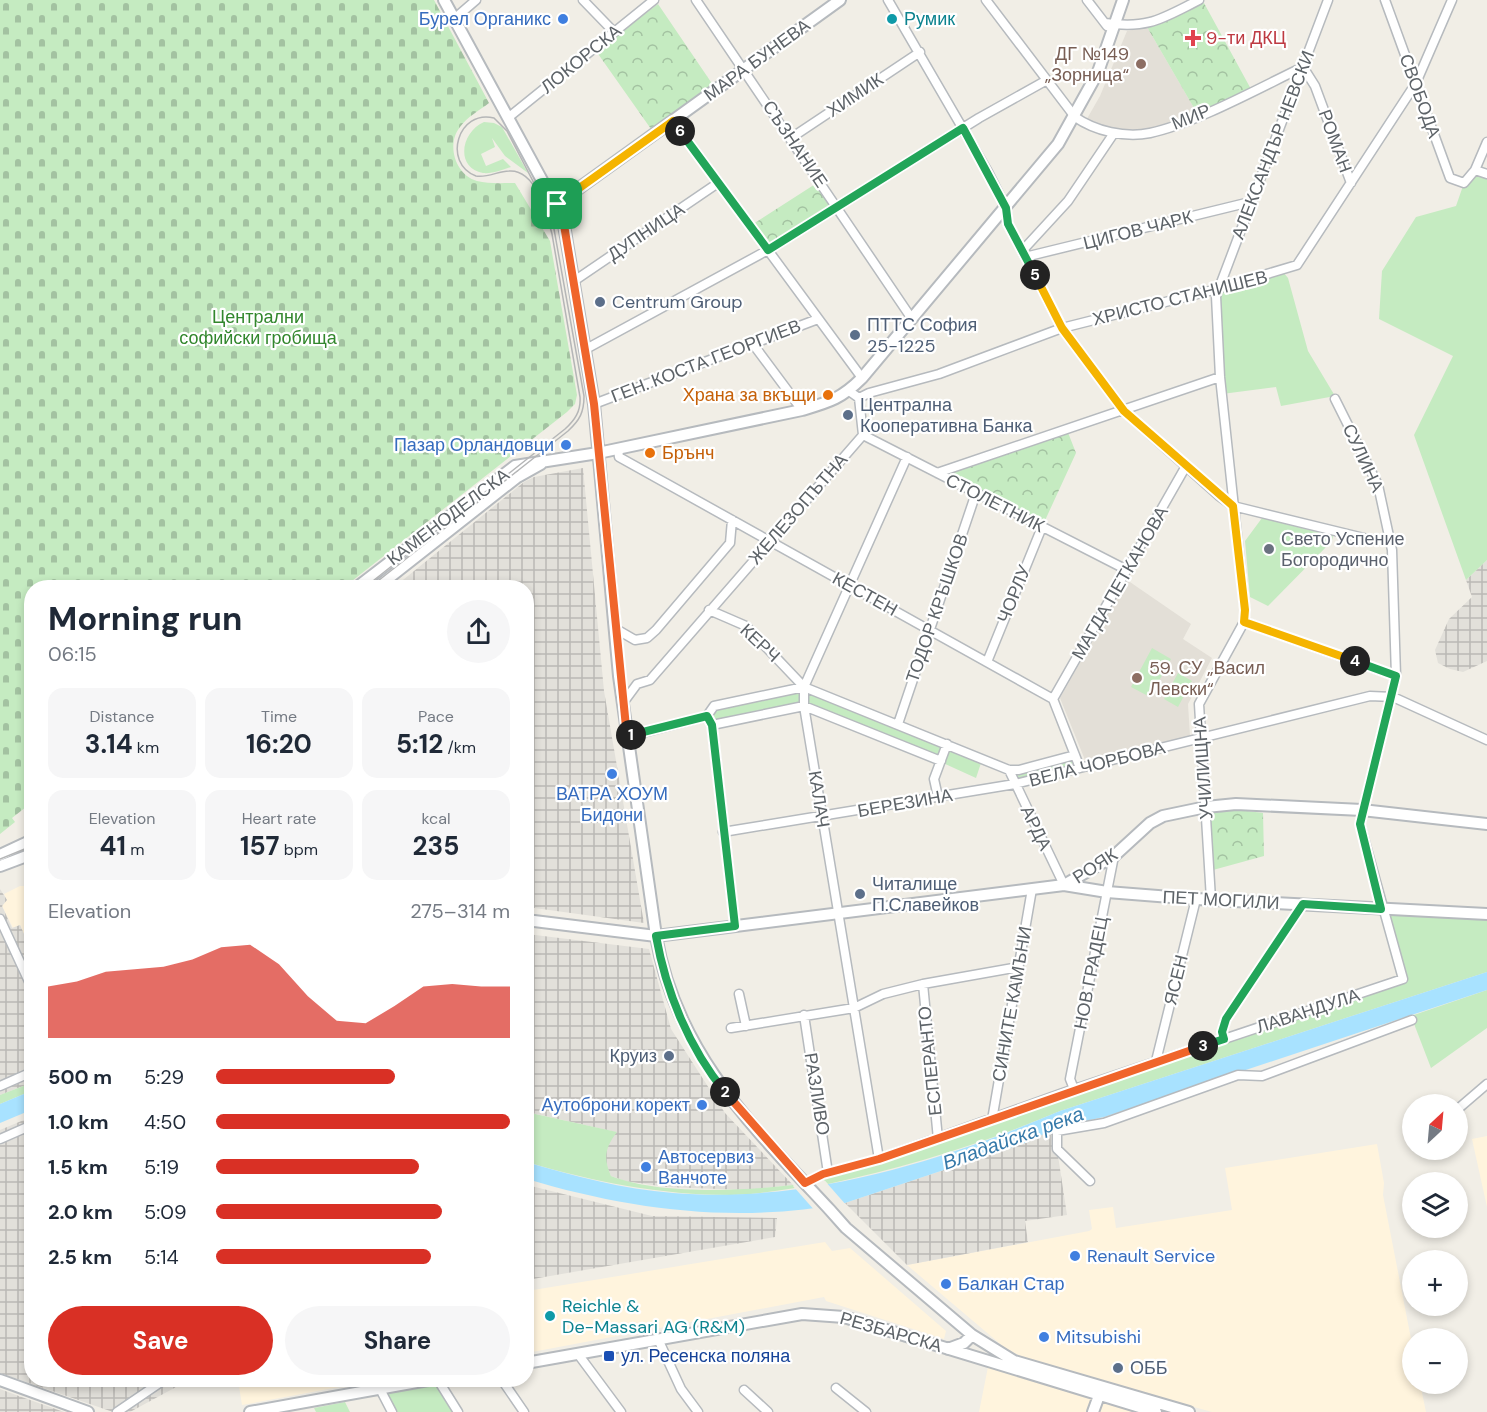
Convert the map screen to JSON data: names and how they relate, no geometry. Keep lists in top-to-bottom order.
{
  "streets": {
    "street": [
      "ЛОКОРСКА",
      "МАРА БУНЕВА",
      "ХИМИК",
      "СВОБОДА",
      "МИР",
      "РОМАН",
      "СЪЗНАНИЕ",
      "АЛЕКСАНДЪР НЕВСКИ",
      "ЦИГОВ ЧАРК",
      "ДУПНИЦА",
      "ХРИСТО СТАНИШЕВ",
      "ГЕН. КОСТА ГЕОРГИЕВ",
      "СУЛИНА",
      "СТОЛЕТНИК",
      "ЖЕЛЕЗОПЪТНА",
      "КАМЕНОДЕЛСКА",
      "МАГДА ПЕТКАНОВА",
      "КЕСТЕН",
      "ЧОРЛУ",
      "ТОДОР КРЪШКОВ",
      "КЕРЧ",
      "ВЕЛА ЧОРБОВА",
      "УЧИЛИЩНА",
      "КАЛАЧ",
      "БЕРЕЗИНА",
      "АРДА",
      "РОЯК",
      "ПЕТ МОГИЛИ",
      "НОВ ГРАДЕЦ",
      "ЯСЕН",
      "СИНИТЕ КАМЪНИ",
      "ЛАВАНДУЛА",
      "ЕСПЕРАНТО",
      "РАЗЛИВО",
      "РЕЗБАРСКА"
    ]
  },
  "crossings": [
    ["МАРА БУНЕВА", "СЪЗНАНИЕ"],
    ["ХИМИК", "СЪЗНАНИЕ"],
    ["СВОБОДА", "ХРИСТО СТАНИШЕВ"],
    ["МИР", "РОМАН"],
    ["МИР", "АЛЕКСАНДЪР НЕВСКИ"],
    ["РОМАН", "АЛЕКСАНДЪР НЕВСКИ"],
    ["РОМАН", "ХРИСТО СТАНИШЕВ"],
    ["АЛЕКСАНДЪР НЕВСКИ", "ЦИГОВ ЧАРК"],
    ["АЛЕКСАНДЪР НЕВСКИ", "ХРИСТО СТАНИШЕВ"],
    ["СУЛИНА", "ВЕЛА ЧОРБОВА"],
    ["СУЛИНА", "РОЯК"],
    ["СУЛИНА", "ПЕТ МОГИЛИ"],
    ["СУЛИНА", "ЛАВАНДУЛА"],
    ["СТОЛЕТНИК", "ЖЕЛЕЗОПЪТНА"],
    ["СТОЛЕТНИК", "МАГДА ПЕТКАНОВА"],
    ["СТОЛЕТНИК", "ЧОРЛУ"],
    ["СТОЛЕТНИК", "ТОДОР КРЪШКОВ"],
    ["СТОЛЕТНИК", "КАЛАЧ"],
    ["ЖЕЛЕЗОПЪТНА", "КЕСТЕН"],
    ["ЖЕЛЕЗОПЪТНА", "КЕРЧ"],
    ["МАГДА ПЕТКАНОВА", "КЕСТЕН"],
    ["КЕСТЕН", "ЧОРЛУ"],
    ["КЕСТЕН", "ТОДОР КРЪШКОВ"],
    ["КЕСТЕН", "КАЛАЧ"],
    ["ТОДОР КРЪШКОВ", "ВЕЛА ЧОРБОВА"],
    ["КЕРЧ", "ВЕЛА ЧОРБОВА"],
    ["КЕРЧ", "КАЛАЧ"],
    ["ВЕЛА ЧОРБОВА", "УЧИЛИЩНА"],
    ["ВЕЛА ЧОРБОВА", "КАЛАЧ"],
    ["ВЕЛА ЧОРБОВА", "БЕРЕЗИНА"],
    ["ВЕЛА ЧОРБОВА", "АРДА"],
    ["УЧИЛИЩНА", "РОЯК"],
    ["УЧИЛИЩНА", "ПЕТ МОГИЛИ"],
    ["КАЛАЧ", "БЕРЕЗИНА"],
    ["КАЛАЧ", "РОЯК"],
    ["КАЛАЧ", "ЛАВАНДУЛА"],
    ["БЕРЕЗИНА", "АРДА"],
    ["АРДА", "РОЯК"],
    ["АРДА", "ПЕТ МОГИЛИ"],
    ["РОЯК", "ПЕТ МОГИЛИ"],
    ["РОЯК", "НОВ ГРАДЕЦ"],
    ["РОЯК", "СИНИТЕ КАМЪНИ"],
    ["ПЕТ МОГИЛИ", "НОВ ГРАДЕЦ"],
    ["ПЕТ МОГИЛИ", "ЯСЕН"],
    ["НОВ ГРАДЕЦ", "ЛАВАНДУЛА"],
    ["ЯСЕН", "ЛАВАНДУЛА"],
    ["СИНИТЕ КАМЪНИ", "ЛАВАНДУЛА"],
    ["ЛАВАНДУЛА", "ЕСПЕРАНТО"],
    ["ЛАВАНДУЛА", "РАЗЛИВО"]
  ],
  "water": ["Владайска река"],
  "parks": ["Централни софийски гробища"],
  "places": {
    "other": [
      "Бурел Органикс",
      "Румик",
      "ДГ №149 „Зорница“",
      "Centrum Group",
      "ПТТС София 25-1225",
      "Храна за вкъщи",
      "Централна Кооперативна Банка",
      "Пазар Орландовци",
      "Брънч",
      "Свето Успение Богородично",
      "59. СУ „Васил Левски“",
      "ВАТРА ХОУМ Бидони",
      "Читалище П.Славейков",
      "Круиз",
      "Аутоброни корект",
      "Автосервиз Ванчоте",
      "Renault Service",
      "Балкан Стар",
      "Reichle & De-Massari AG (R&M)",
      "Mitsubishi",
      "ОББ"
    ],
    "health": ["9-ти ДКЦ"],
    "transit": ["ул. Ресенска поляна"]
  },
  "north": "top right",
  "page": {
    "pins": [
      "6",
      "5",
      "4",
      "1",
      "3",
      "2"
    ],
    "heading": ["Morning run", "06:15"],
    "stats": [
      ["Distance", "3.14 km"],
      ["Time", "16:20"],
      ["Pace", "5:12 /km"],
      ["Elevation", "41 m"],
      ["Heart rate", "157 bpm"],
      ["kcal", "235"]
    ],
    "chart": ["Elevation", "275–314 m"],
    "list": [
      {
        "name": "500 m",
        "note": "5:29"
      },
      {
        "name": "1.0 km",
        "note": "4:50"
      },
      {
        "name": "1.5 km",
        "note": "5:19"
      },
      {
        "name": "2.0 km",
        "note": "5:09"
      },
      {
        "name": "2.5 km",
        "note": "5:14"
      }
    ],
    "map_buttons": ["+", "−"],
    "buttons": ["Save", "Share"]
  }
}
